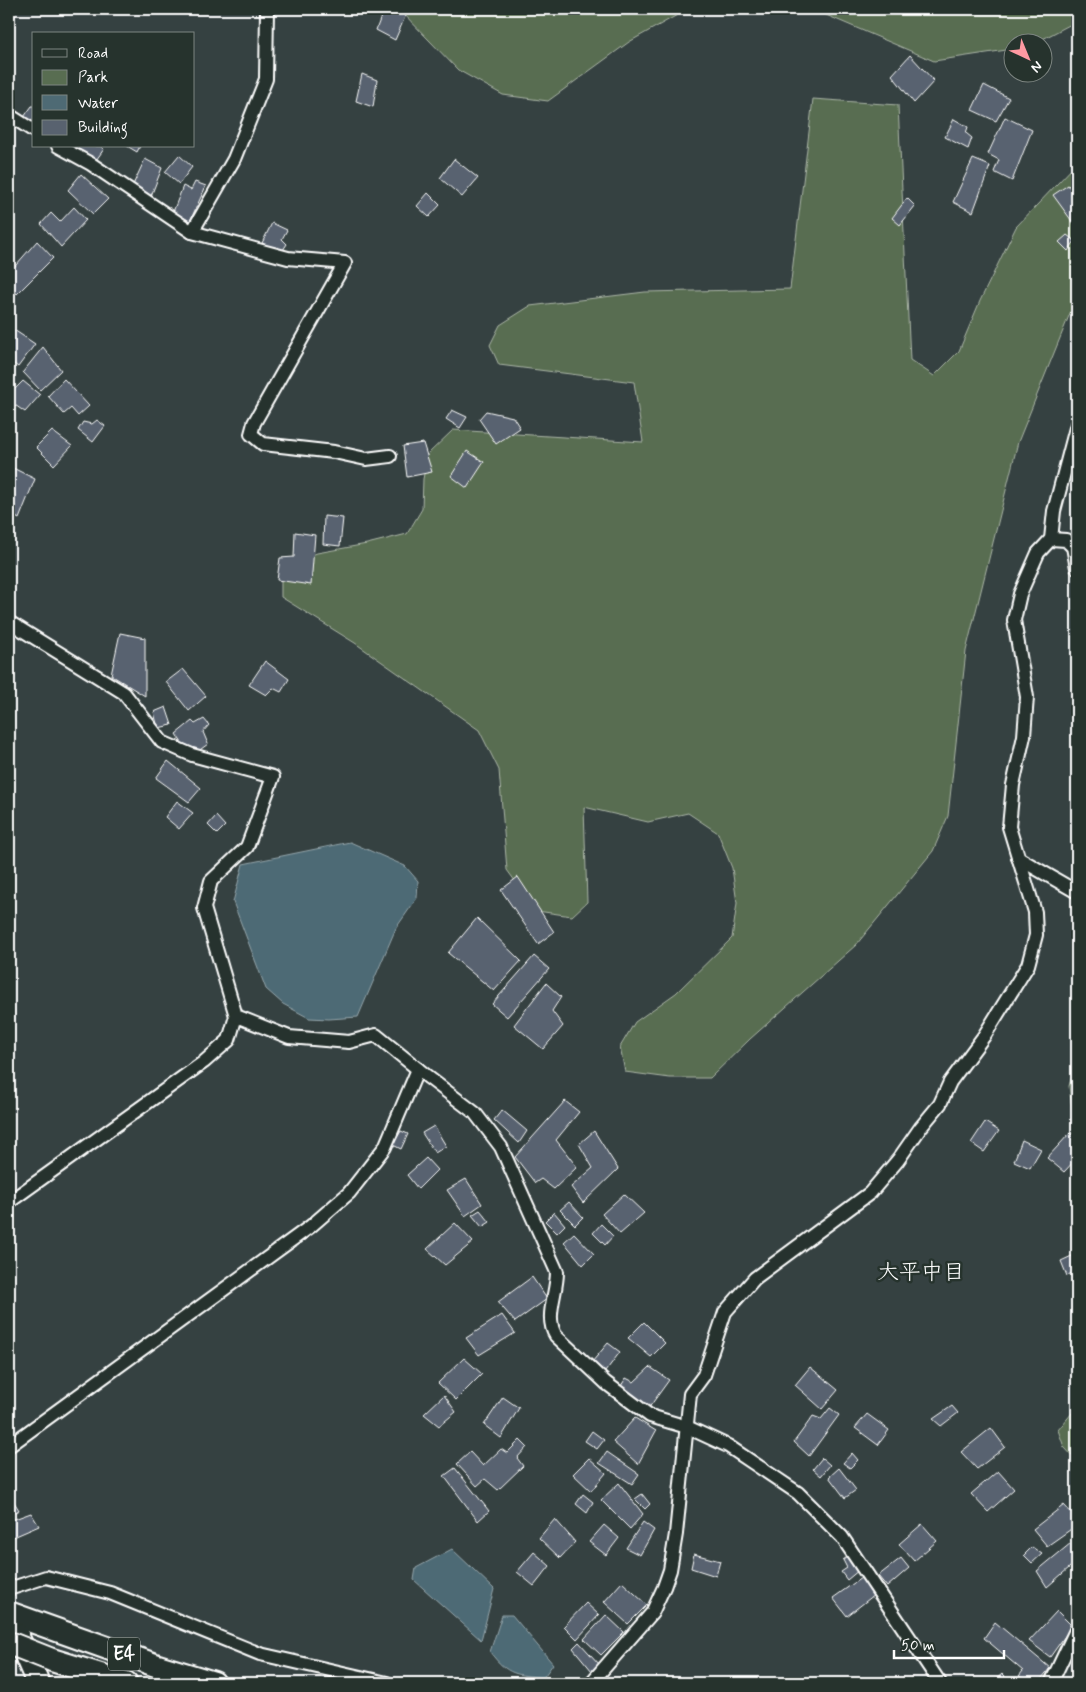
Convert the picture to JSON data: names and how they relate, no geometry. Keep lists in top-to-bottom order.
{
  "streets": {
    "highway": ["E4"]
  },
  "districts": ["大平中目"],
  "legend": [
    "Road",
    "Park",
    "Water",
    "Building"
  ],
  "scale_bar": "50 m",
  "north": "bottom right"
}
